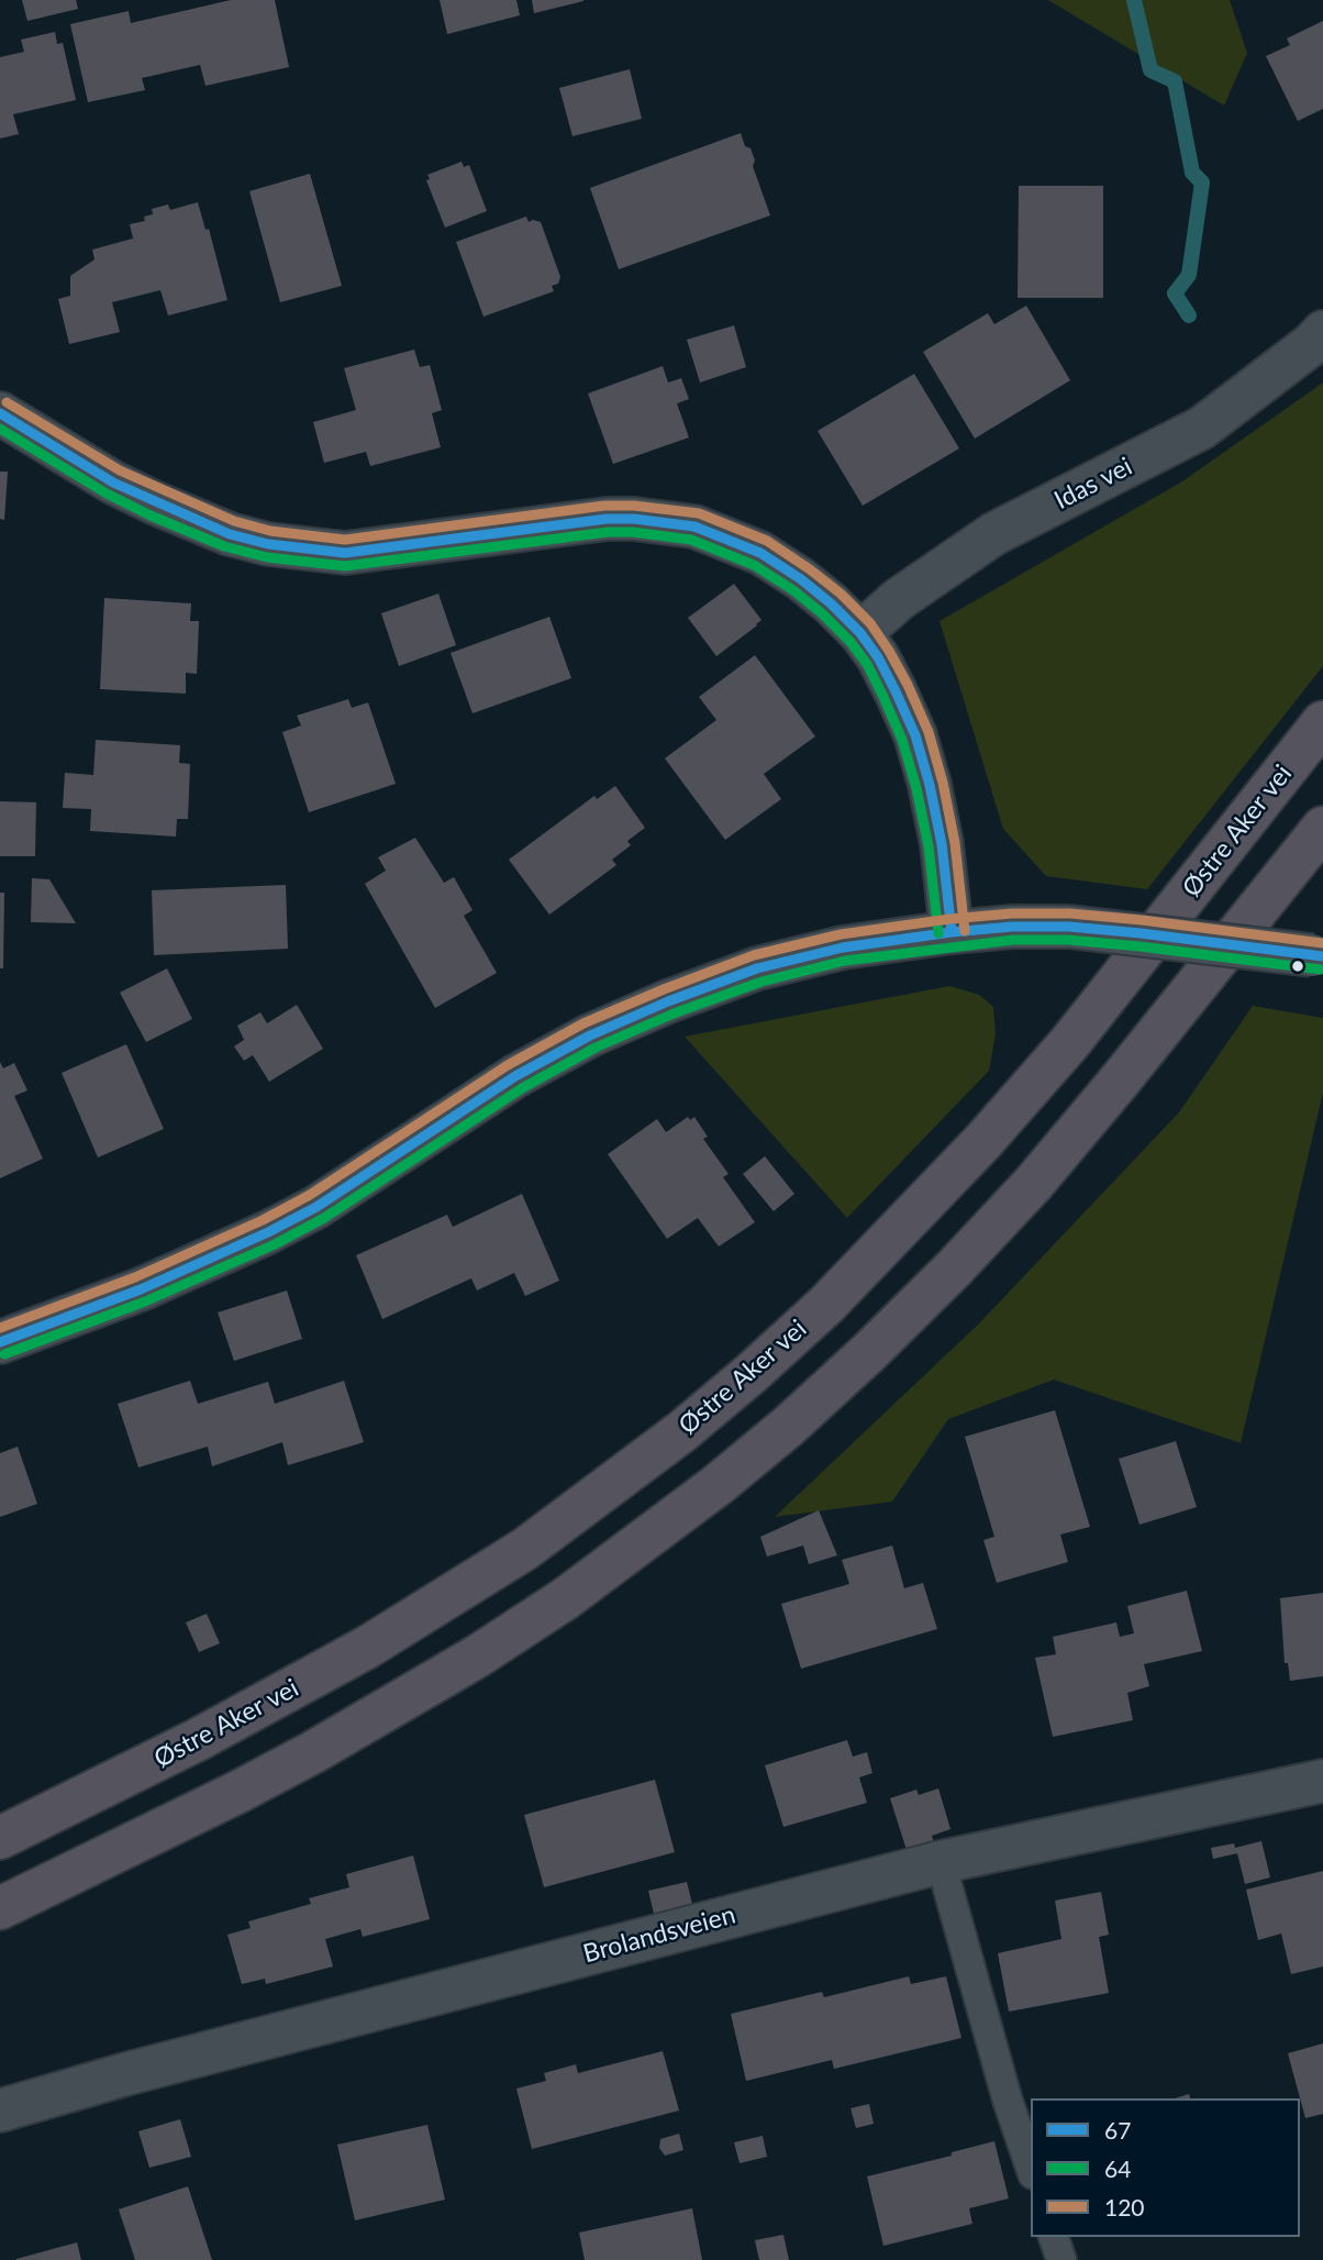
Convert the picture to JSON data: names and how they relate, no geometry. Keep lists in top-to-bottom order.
{
  "streets": {
    "highway": ["Østre Aker vei"],
    "street": ["Idas vei", "Brolandsveien"]
  },
  "lines": ["transit line 120", "transit line 67", "transit line 64"],
  "legend": ["67", "64", "120"]
}
